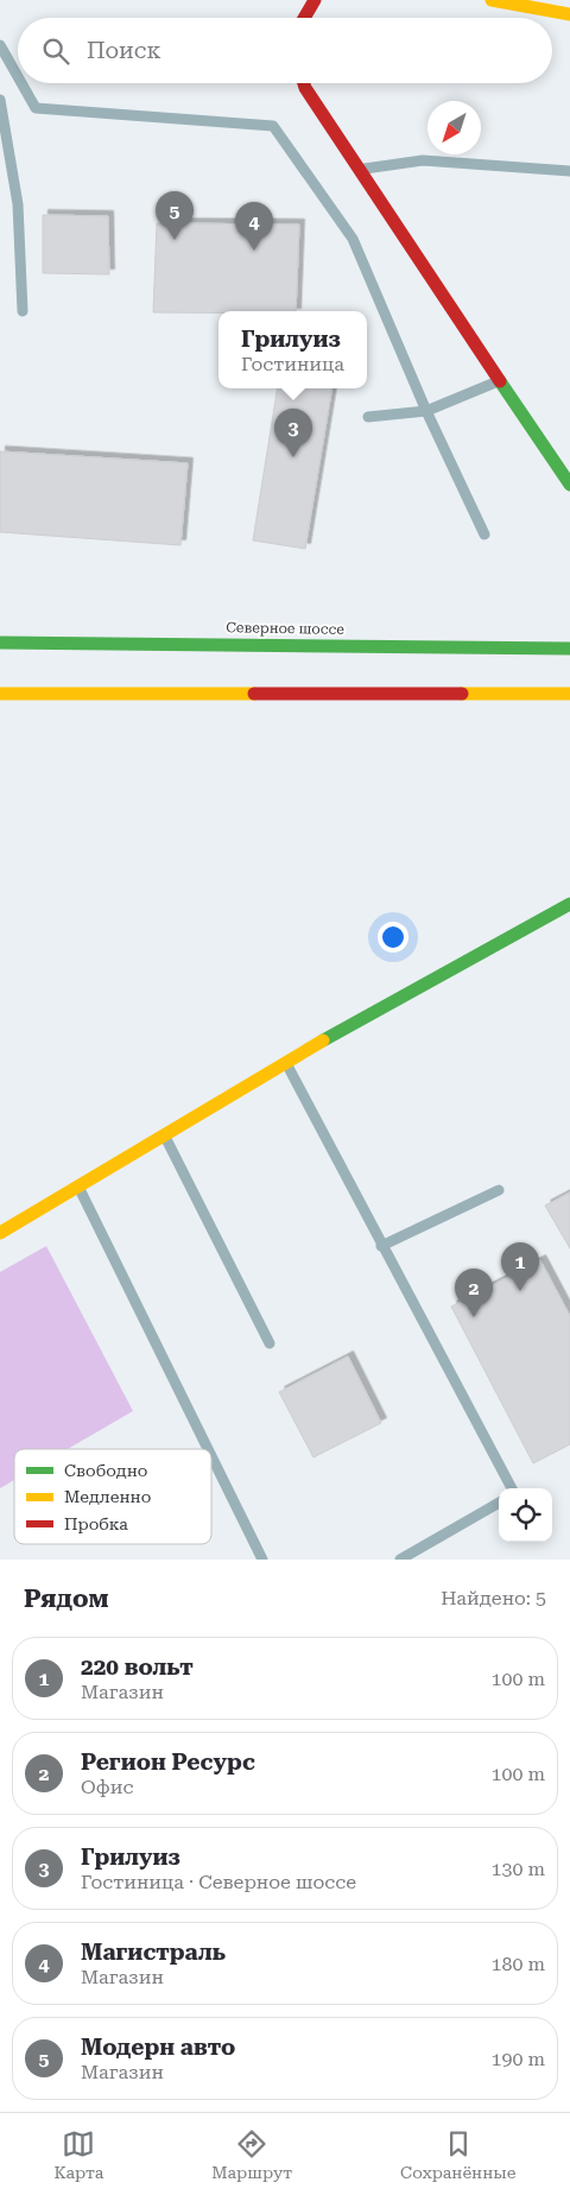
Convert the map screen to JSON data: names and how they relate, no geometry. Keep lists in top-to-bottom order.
{
  "streets": {
    "main road": ["Северное шоссе"]
  },
  "legend": ["Свободно", "Медленно", "Пробка"],
  "north": "bottom left",
  "page": {
    "search": "Поиск",
    "pins": [
      "5",
      "4",
      "3",
      "1",
      "2"
    ],
    "popup": ["Грилуиз", "Гостиница"],
    "heading": ["Рядом", "Найдено: 5"],
    "list": [
      {
        "mark": "1",
        "name": "220 вольт",
        "note": "Магазин",
        "value": "100 m"
      },
      {
        "mark": "2",
        "name": "Регион Ресурс",
        "note": "Офис",
        "value": "100 m"
      },
      {
        "mark": "3",
        "name": "Грилуиз",
        "note": "Гостиница · Северное шоссе",
        "value": "130 m"
      },
      {
        "mark": "4",
        "name": "Магистраль",
        "note": "Магазин",
        "value": "180 m"
      },
      {
        "mark": "5",
        "name": "Модерн авто",
        "note": "Магазин",
        "value": "190 m"
      }
    ],
    "nav": ["Карта", "Маршрут", "Сохранённые"]
  }
}
